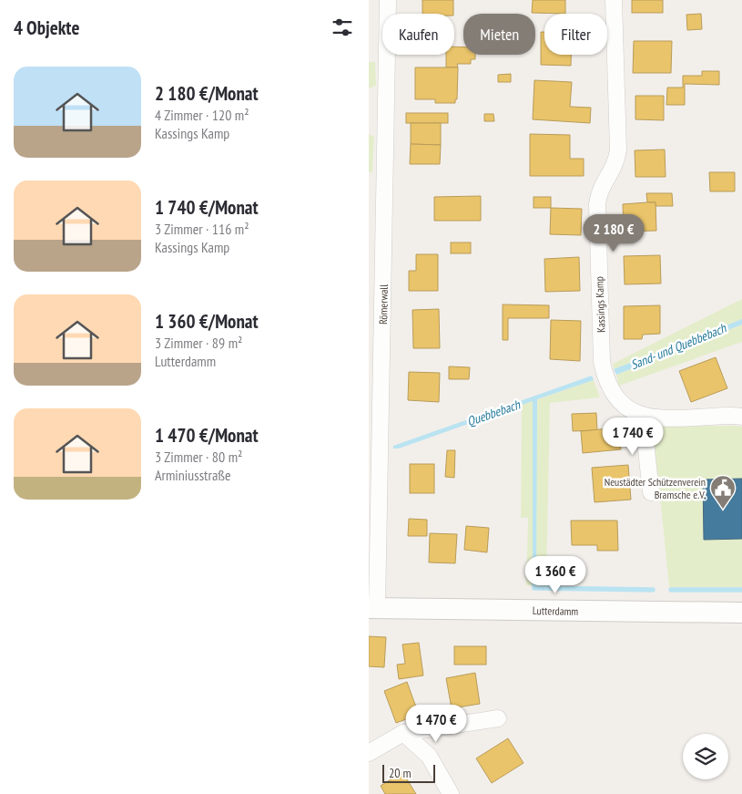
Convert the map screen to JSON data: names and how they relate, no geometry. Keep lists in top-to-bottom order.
{
  "streets": {
    "street": ["Römerwall", "Kassings Kamp", "Lutterdamm"]
  },
  "crossings": [
    ["Römerwall", "Lutterdamm"]
  ],
  "water": ["Sand- und Quebbebach", "Quebbebach"],
  "places": {
    "public building": ["Neustädter Schützenverein Bramsche e.V."]
  },
  "scale_bar": "20 m",
  "page": {
    "heading": "4 Objekte",
    "chip": ["Kaufen", "Mieten", "Filter"],
    "list": [
      {
        "name": "2 180 €/Monat",
        "note": "4 Zimmer · 120 m² · Kassings Kamp"
      },
      {
        "name": "1 740 €/Monat",
        "note": "3 Zimmer · 116 m² · Kassings Kamp"
      },
      {
        "name": "1 360 €/Monat",
        "note": "3 Zimmer · 89 m² · Lutterdamm"
      },
      {
        "name": "1 470 €/Monat",
        "note": "3 Zimmer · 80 m² · Arminiusstraße"
      }
    ],
    "price": [
      "2 180 €",
      "1 740 €",
      "1 360 €",
      "1 470 €"
    ],
    "scale": "20 m"
  }
}
